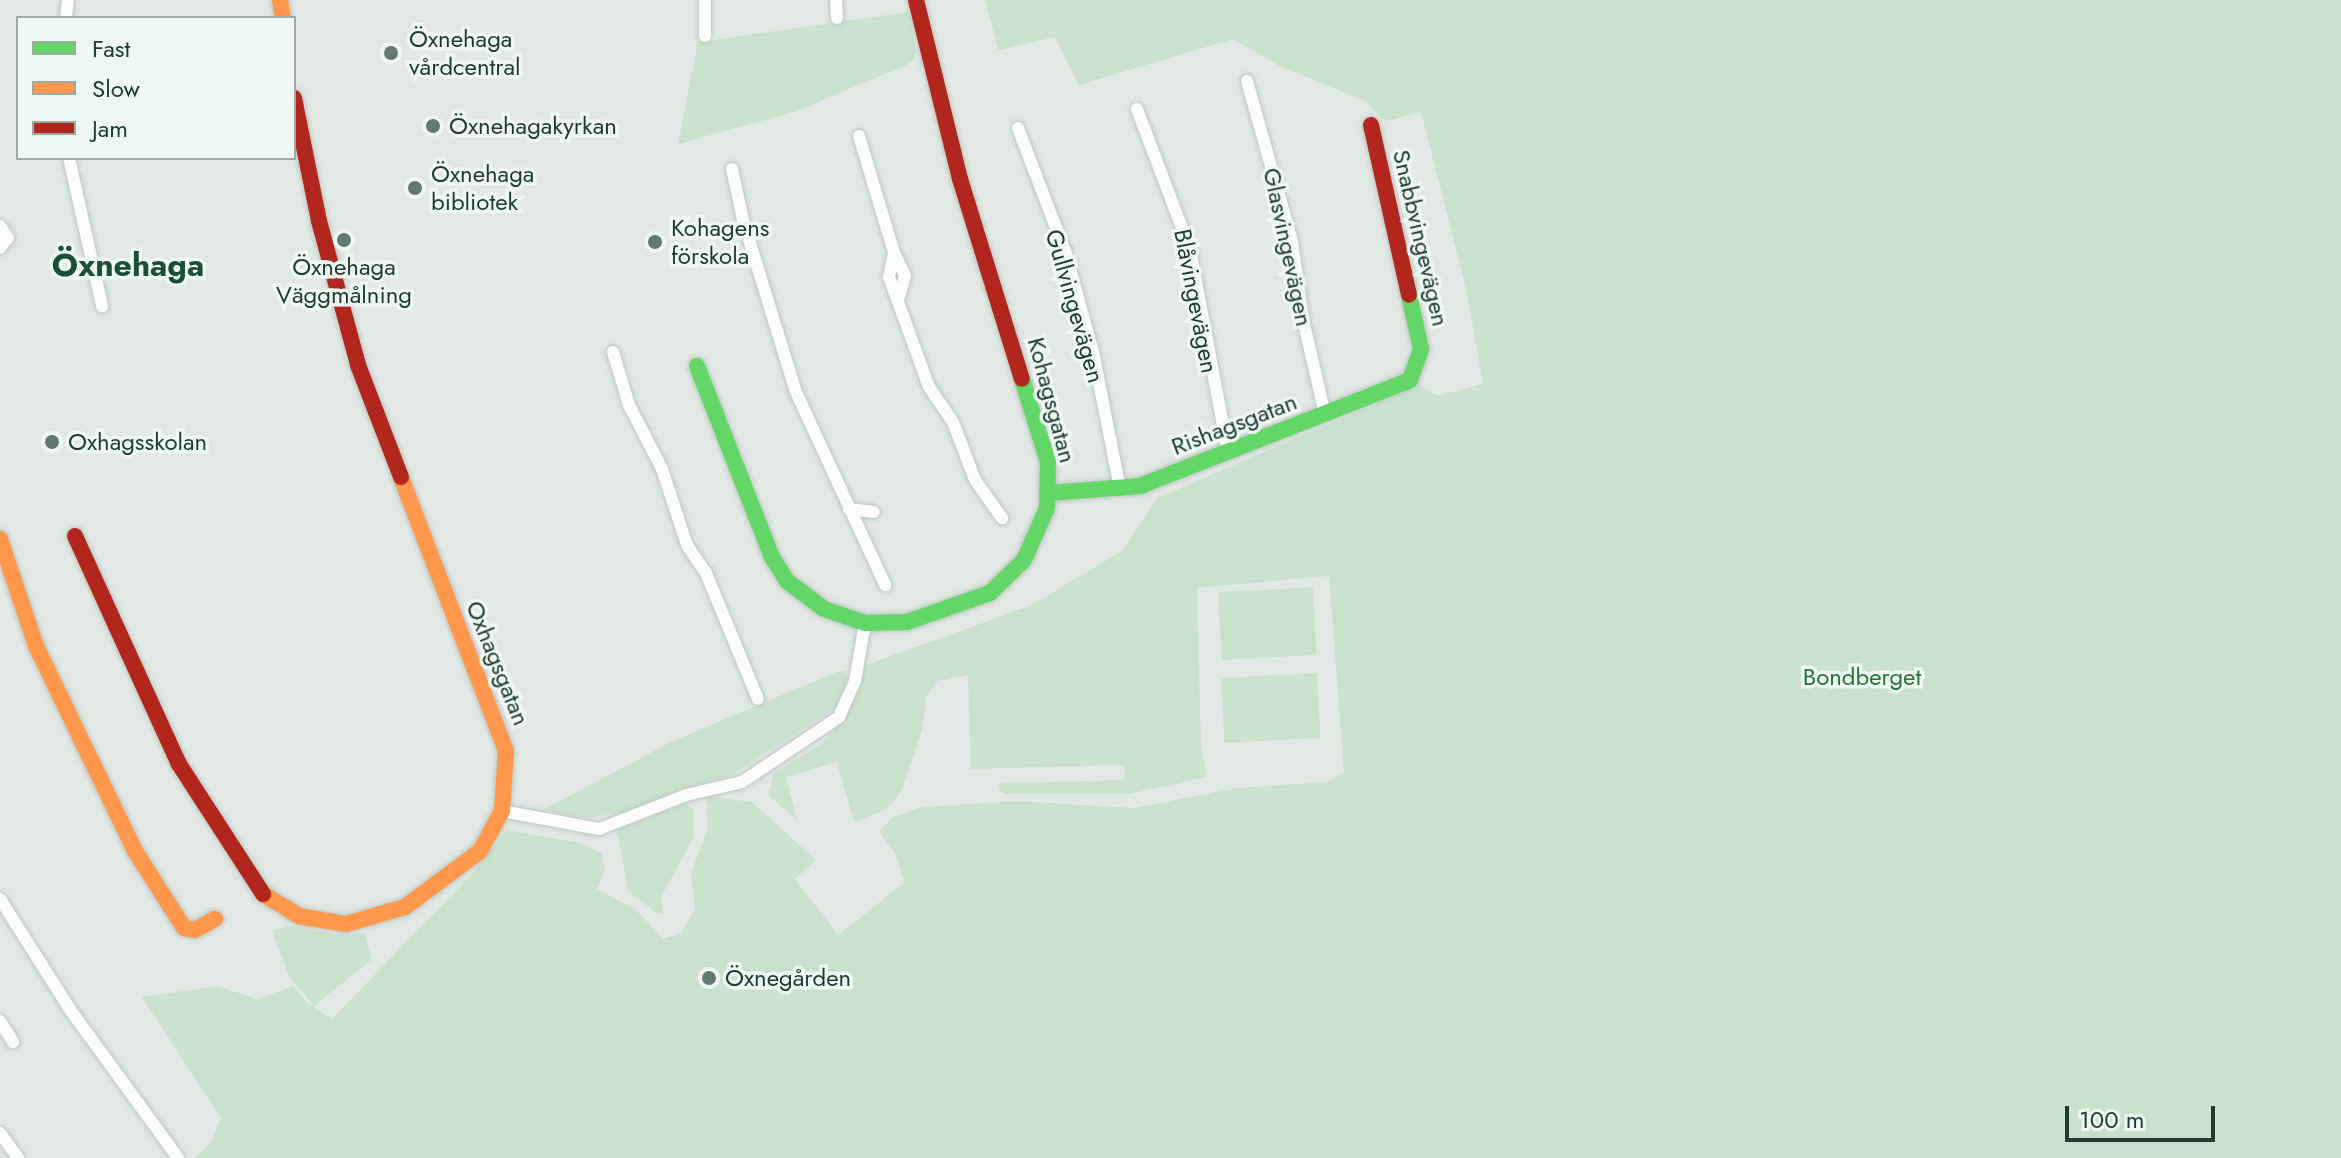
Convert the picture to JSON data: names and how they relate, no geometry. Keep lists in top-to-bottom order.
{
  "streets": {
    "street": [
      "Snabbvingevägen",
      "Glasvingevägen",
      "Blåvingevägen",
      "Gullvingevägen",
      "Kohagsgatan",
      "Rishagsgatan",
      "Oxhagsgatan"
    ]
  },
  "crossings": [
    ["Snabbvingevägen", "Rishagsgatan"],
    ["Glasvingevägen", "Rishagsgatan"],
    ["Blåvingevägen", "Rishagsgatan"],
    ["Gullvingevägen", "Rishagsgatan"],
    ["Kohagsgatan", "Rishagsgatan"]
  ],
  "districts": ["Öxnehaga"],
  "parks": ["Bondberget"],
  "places": [
    "Öxnehaga vårdcentral",
    "Öxnehagakyrkan",
    "Öxnehaga bibliotek",
    "Öxnehaga Väggmålning",
    "Kohagens förskola",
    "Oxhagsskolan",
    "Öxnegården"
  ],
  "legend": ["Fast", "Slow", "Jam"],
  "scale_bar": "100 m"
}
